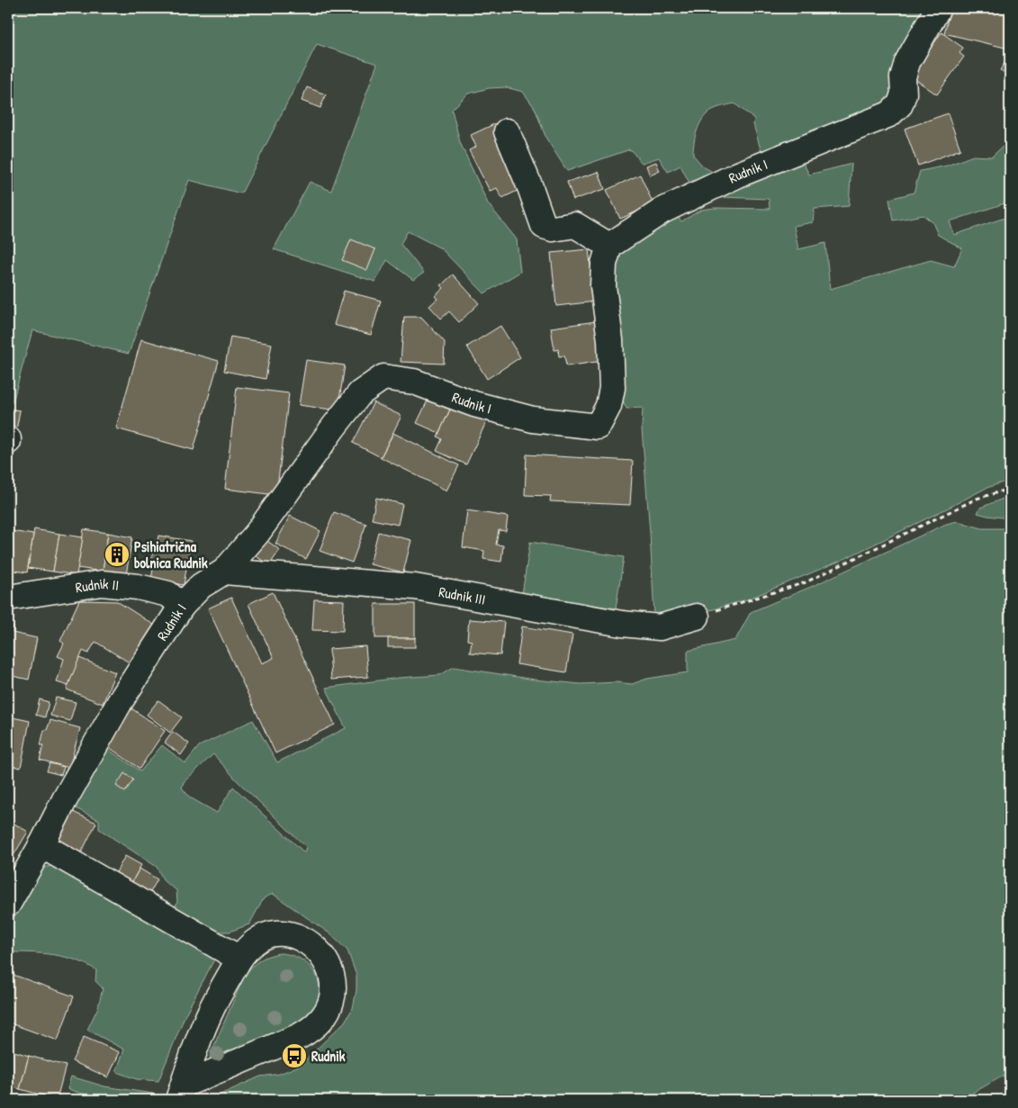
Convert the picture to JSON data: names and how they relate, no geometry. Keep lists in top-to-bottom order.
{
  "streets": {
    "street": ["Rudnik I", "Rudnik II", "Rudnik III"]
  },
  "crossings": [
    ["Rudnik I", "Rudnik II"],
    ["Rudnik I", "Rudnik III"]
  ],
  "places": {
    "building": ["Psihiatrična bolnica Rudnik"],
    "bus stop": ["Rudnik"]
  }
}
